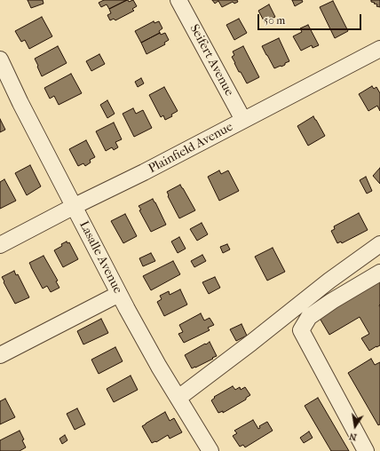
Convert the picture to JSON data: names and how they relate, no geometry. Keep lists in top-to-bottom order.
{
  "streets": {
    "street": ["Seifert Avenue", "Plainfield Avenue", "Lasalle Avenue"]
  },
  "crossings": [
    ["Seifert Avenue", "Plainfield Avenue"],
    ["Plainfield Avenue", "Lasalle Avenue"]
  ],
  "scale_bar": "50 m",
  "north": "bottom"
}
